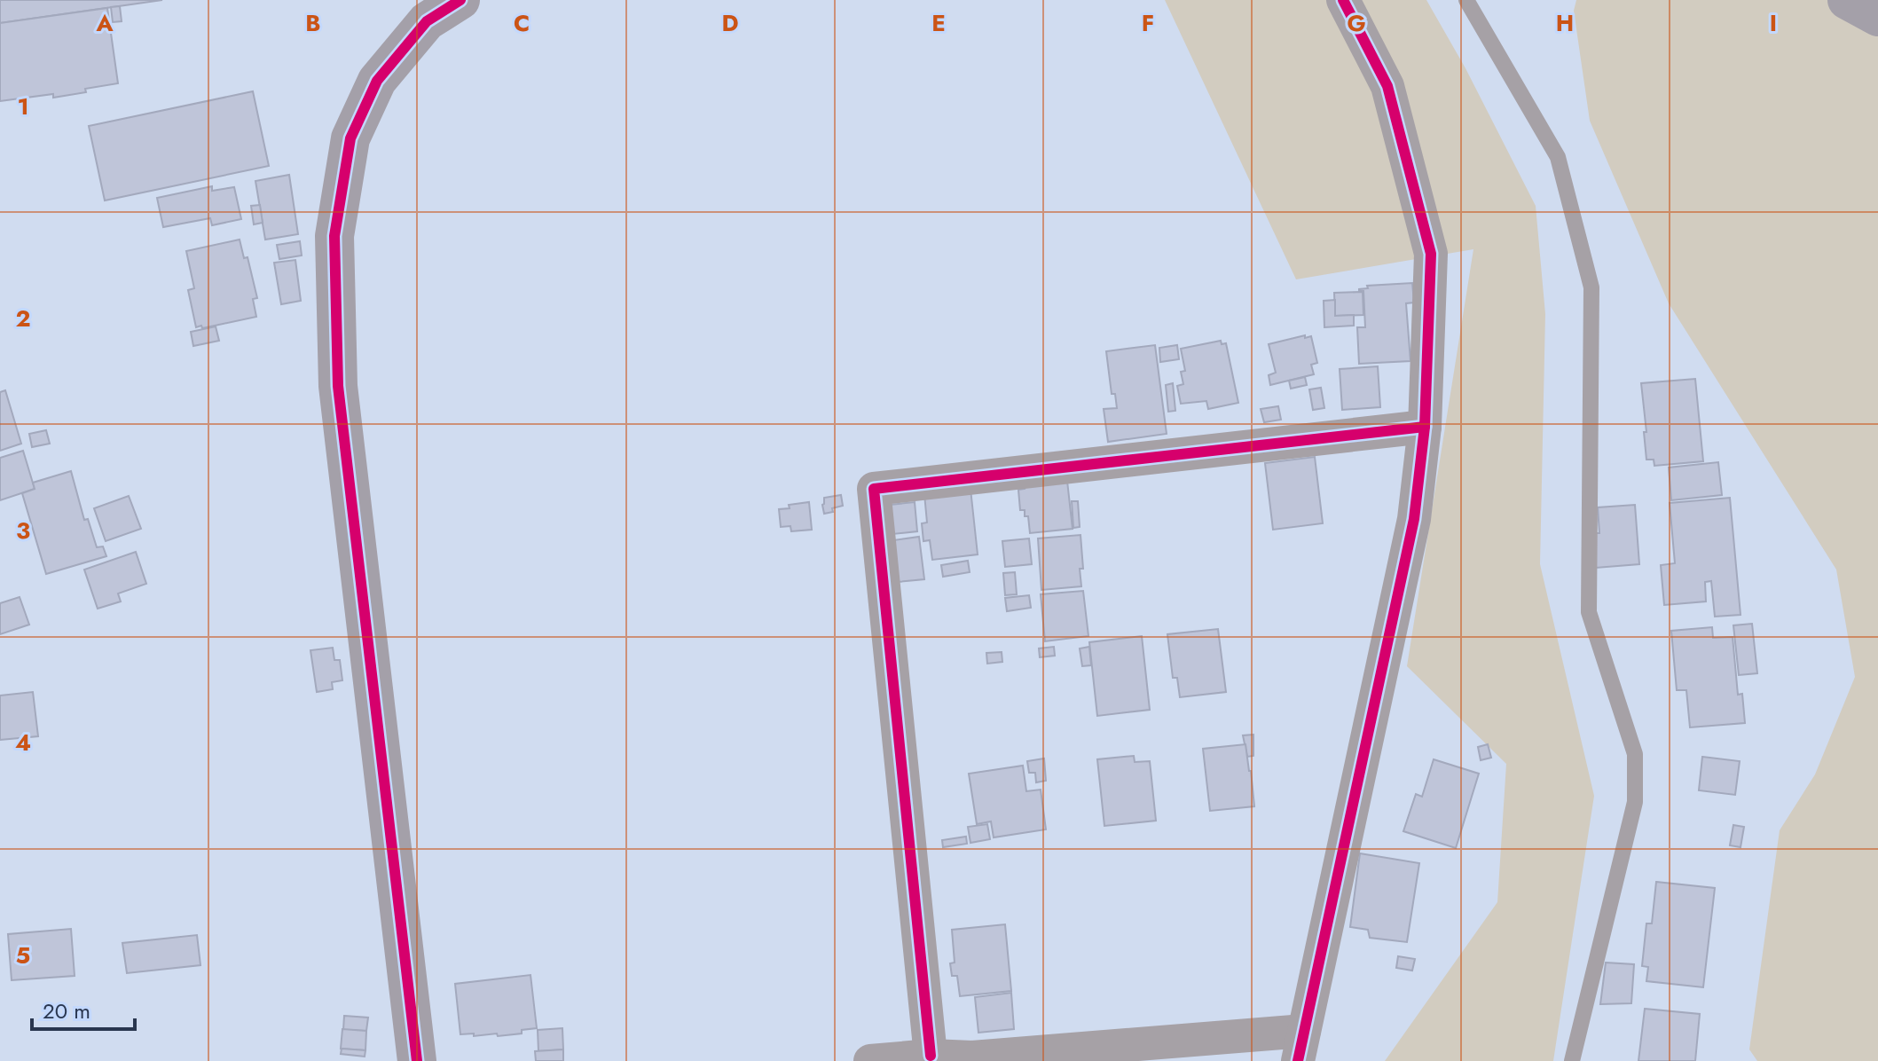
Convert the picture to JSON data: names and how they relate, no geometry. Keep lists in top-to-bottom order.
{
  "scale_bar": "20 m",
  "grid": {
    "columns": [
      "A",
      "B",
      "C",
      "D",
      "E",
      "F",
      "G",
      "H",
      "I"
    ],
    "rows": [
      "1",
      "2",
      "3",
      "4",
      "5"
    ]
  }
}
